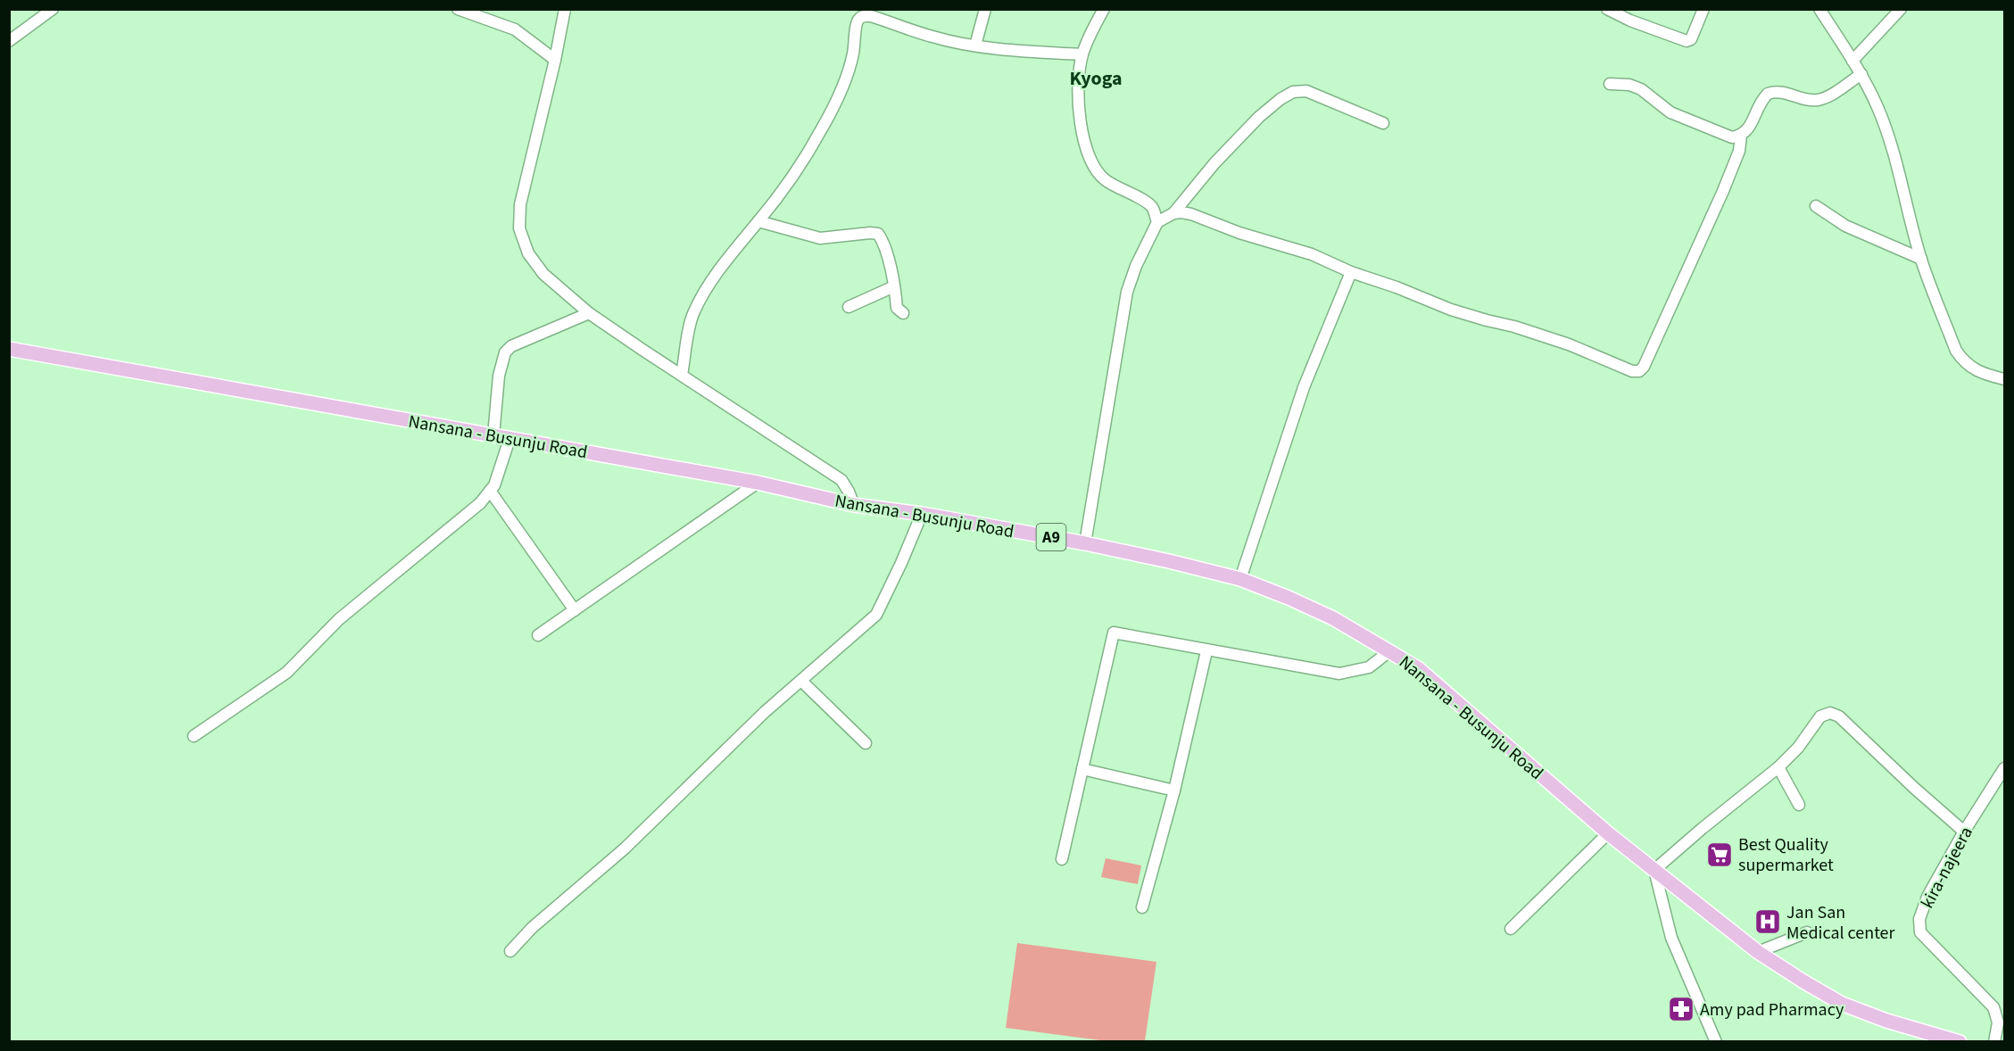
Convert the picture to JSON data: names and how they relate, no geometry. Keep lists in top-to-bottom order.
{
  "streets": {
    "main road": ["Nansana - Busunju Road", "A9"],
    "street": ["kira-najeera"]
  },
  "districts": ["Kyoga"],
  "places": {
    "supermarket": ["Best Quality supermarket"],
    "hospital": ["Jan San Medical center"],
    "pharmacy": ["Amy pad Pharmacy"]
  }
}
